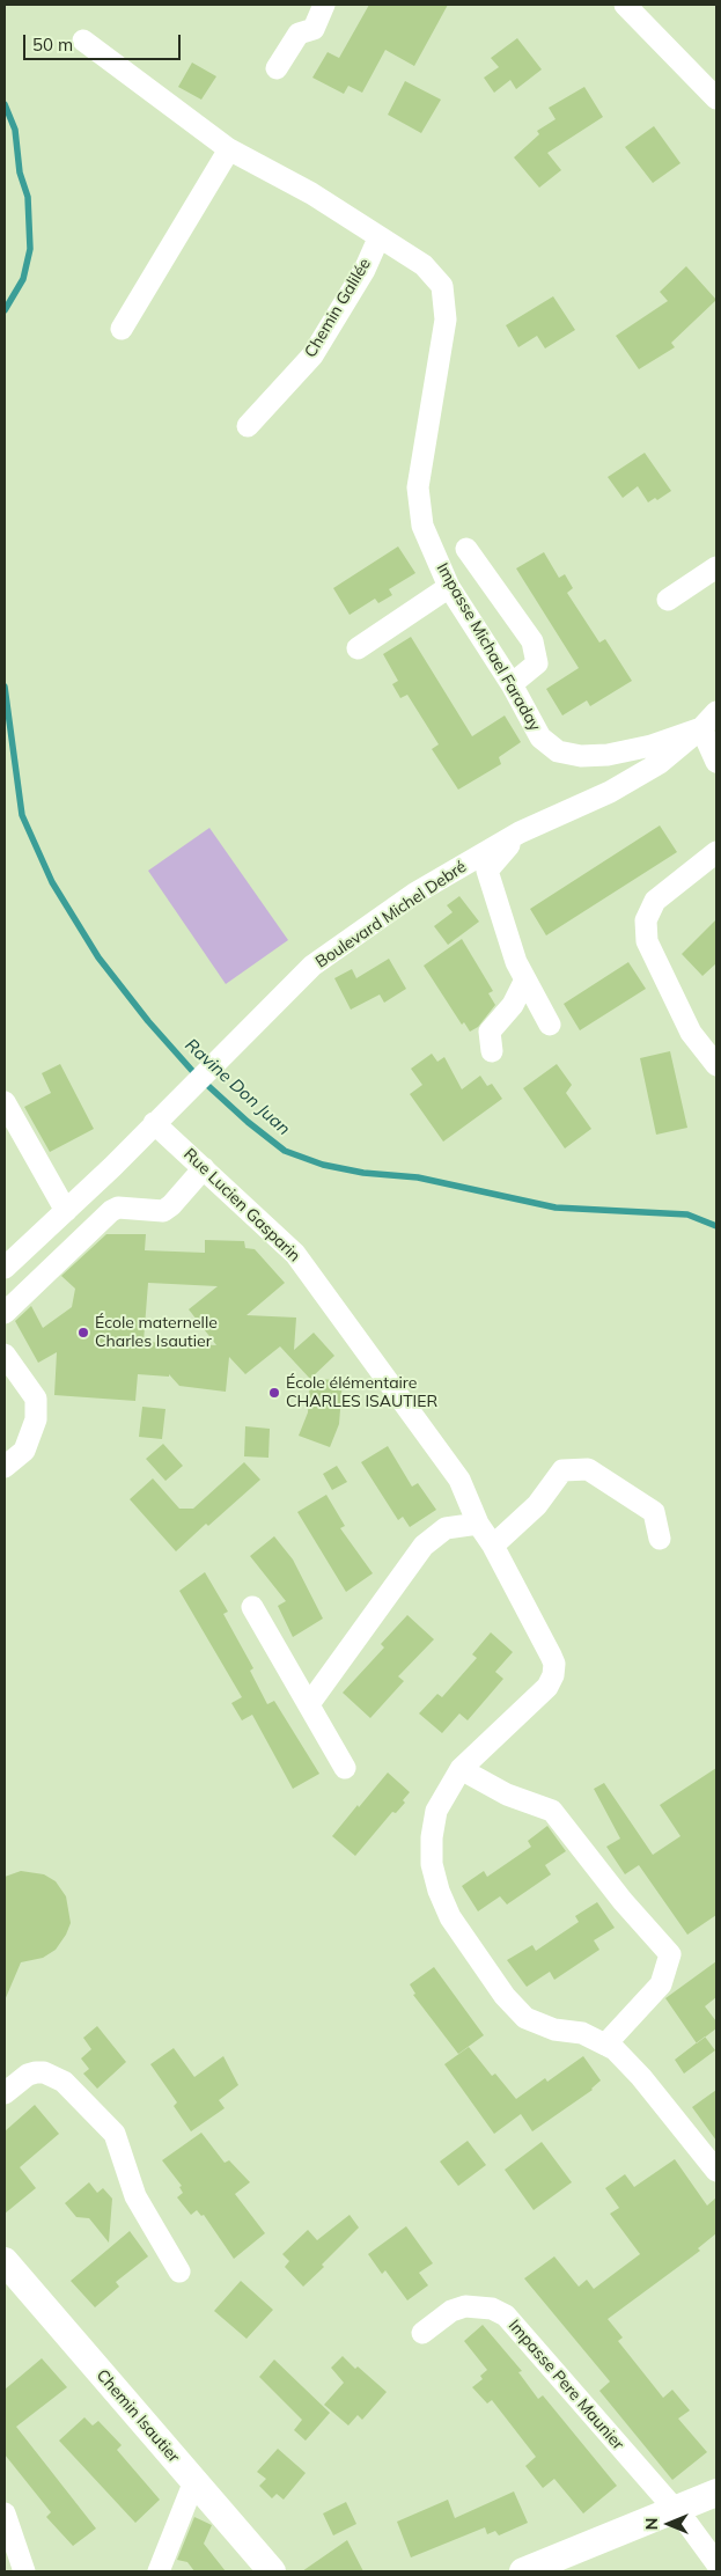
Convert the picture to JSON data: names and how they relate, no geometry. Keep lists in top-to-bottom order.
{
  "streets": {
    "main road": ["Chemin Isautier"],
    "street": [
      "Chemin Galilée",
      "Impasse Michael Faraday",
      "Boulevard Michel Debré",
      "Rue Lucien Gasparin",
      "Impasse Pere Maunier"
    ]
  },
  "crossings": [
    ["Chemin Galilée", "Impasse Michael Faraday"],
    ["Impasse Michael Faraday", "Boulevard Michel Debré"],
    ["Boulevard Michel Debré", "Rue Lucien Gasparin"]
  ],
  "water": ["Ravine Don Juan"],
  "places": ["École maternelle Charles Isautier", "École élémentaire CHARLES ISAUTIER"],
  "scale_bar": "50 m",
  "north": "left"
}
